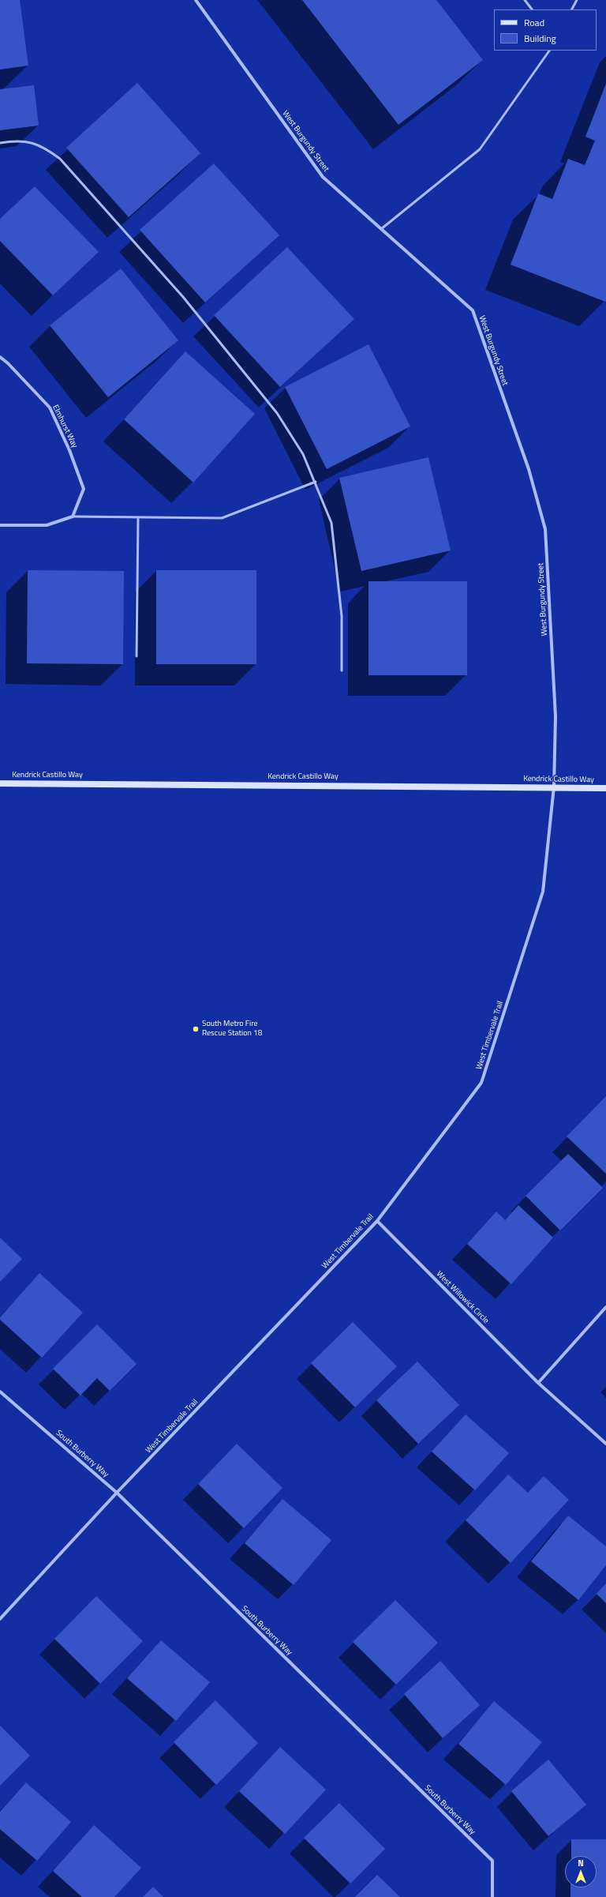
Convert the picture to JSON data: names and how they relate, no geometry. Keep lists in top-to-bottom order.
{
  "streets": {
    "main road": ["Kendrick Castillo Way"],
    "street": [
      "West Burgundy Street",
      "Elmhurst Way",
      "West Timbervale Trail",
      "West Willowick Circle",
      "South Burberry Way"
    ]
  },
  "crossings": [
    ["West Burgundy Street", "Kendrick Castillo Way"],
    ["West Burgundy Street", "West Timbervale Trail"],
    ["Kendrick Castillo Way", "West Timbervale Trail"],
    ["West Timbervale Trail", "West Willowick Circle"],
    ["West Timbervale Trail", "South Burberry Way"]
  ],
  "places": ["South Metro Fire Rescue Station 18"],
  "legend": ["Road", "Building"],
  "north": "top"
}
